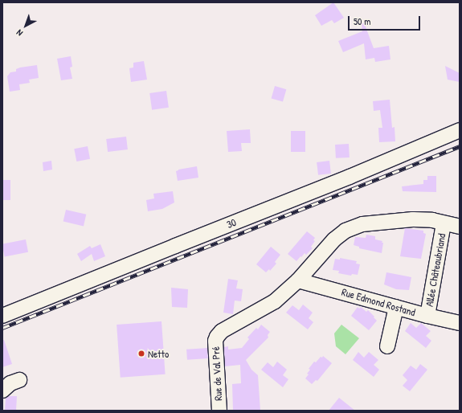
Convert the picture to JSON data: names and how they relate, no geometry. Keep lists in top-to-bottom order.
{
  "streets": {
    "street": [
      "30",
      "Allée Châteaubriand",
      "Rue Edmond Rostand",
      "Rue de Val Pré"
    ]
  },
  "crossings": [
    ["Allée Châteaubriand", "Rue Edmond Rostand"],
    ["Rue Edmond Rostand", "Rue de Val Pré"]
  ],
  "places": ["Netto"],
  "scale_bar": "50 m",
  "north": "bottom left"
}
